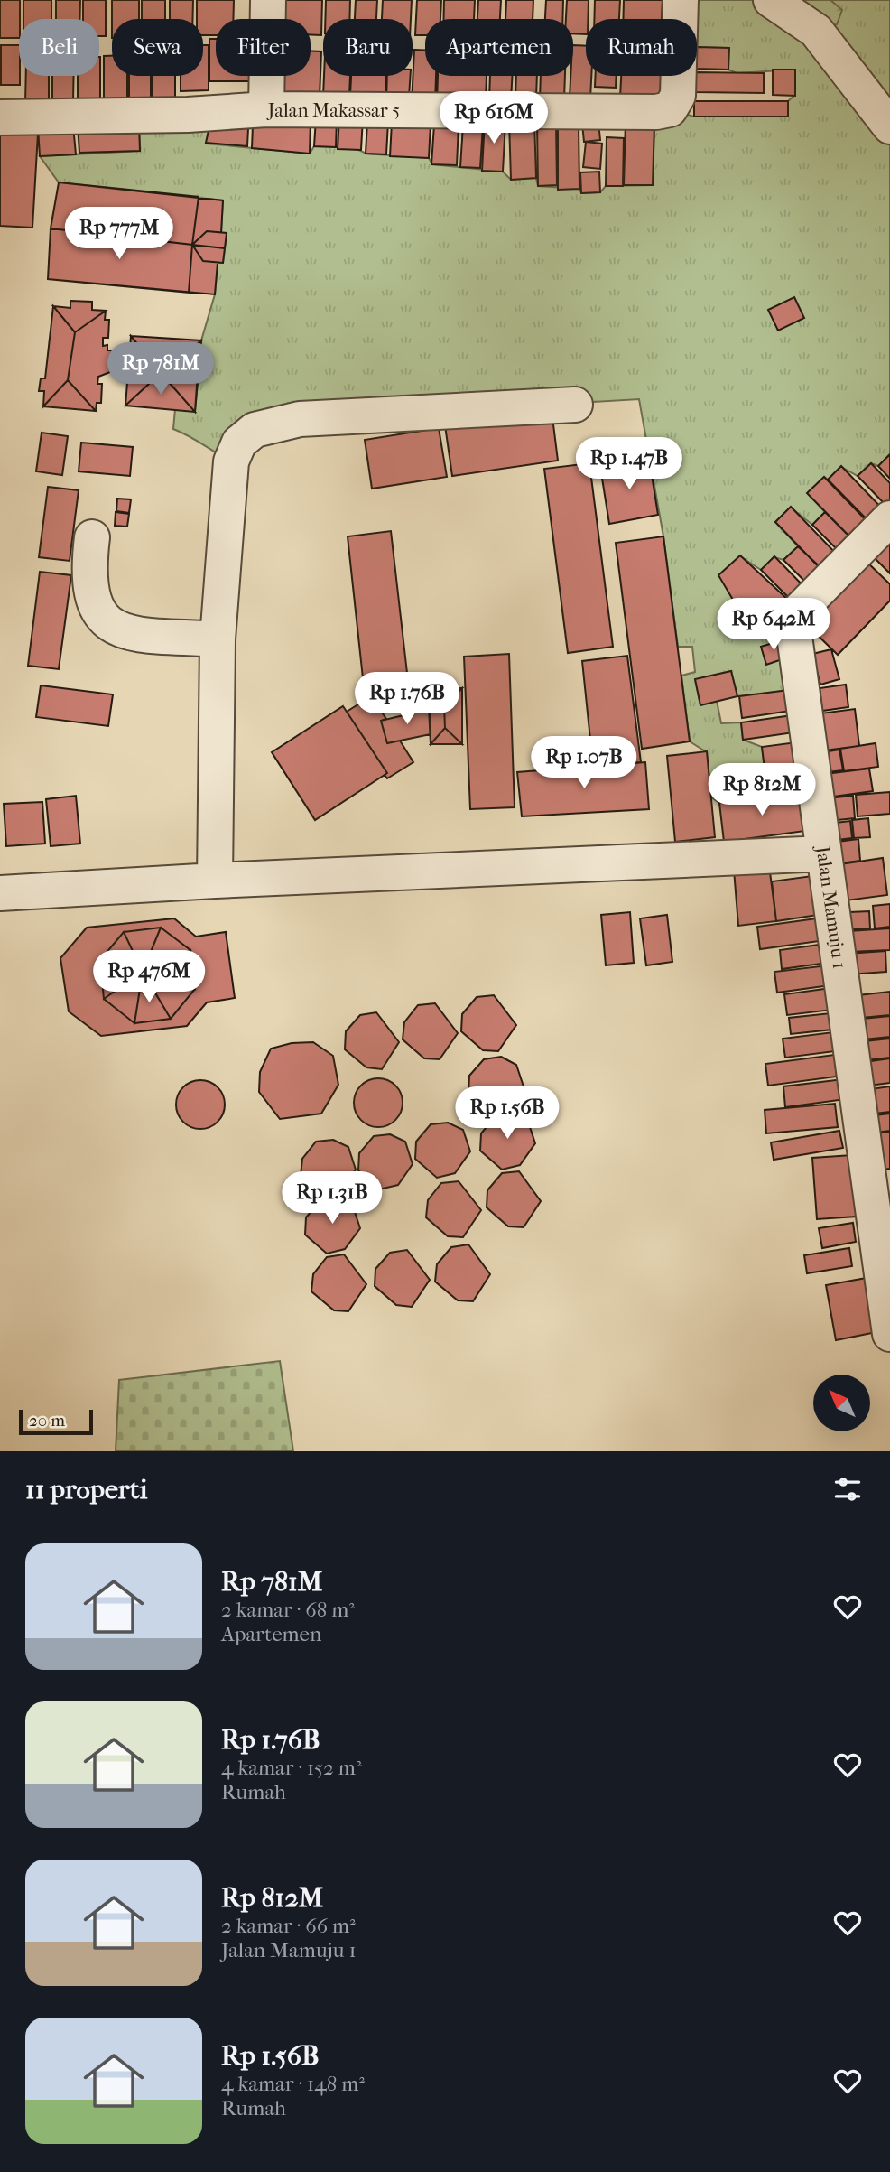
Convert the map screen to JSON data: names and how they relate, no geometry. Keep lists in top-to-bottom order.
{
  "streets": {
    "street": ["Jalan Makassar 5", "Jalan Mamuju 1"]
  },
  "scale_bar": "20 m",
  "north": "top left",
  "page": {
    "chip": [
      "Beli",
      "Sewa",
      "Filter",
      "Baru",
      "Apartemen",
      "Rumah"
    ],
    "price": [
      "Rp 616M",
      "Rp 777M",
      "Rp 781M",
      "Rp 1.47B",
      "Rp 642M",
      "Rp 1.76B",
      "Rp 1.07B",
      "Rp 812M",
      "Rp 476M",
      "Rp 1.56B",
      "Rp 1.31B"
    ],
    "scale": "20 m",
    "heading": "11 properti",
    "list": [
      {
        "name": "Rp 781M",
        "note": "2 kamar · 68 m² · Apartemen"
      },
      {
        "name": "Rp 1.76B",
        "note": "4 kamar · 152 m² · Rumah"
      },
      {
        "name": "Rp 812M",
        "note": "2 kamar · 66 m² · Jalan Mamuju 1"
      },
      {
        "name": "Rp 1.56B",
        "note": "4 kamar · 148 m² · Rumah"
      }
    ]
  }
}
